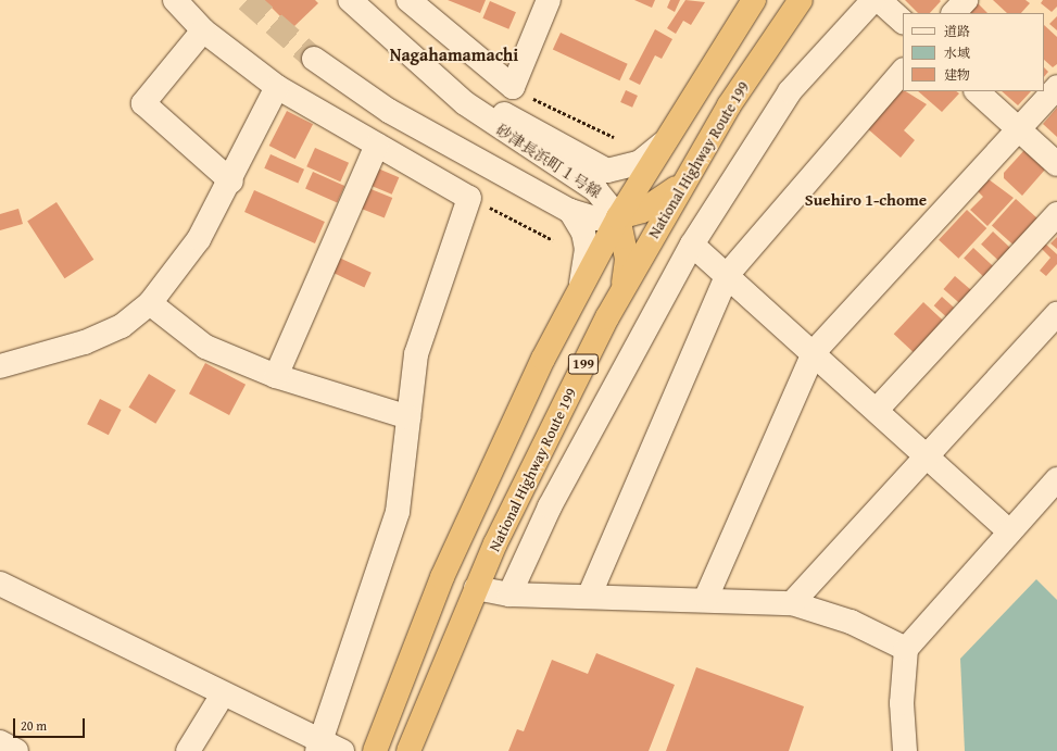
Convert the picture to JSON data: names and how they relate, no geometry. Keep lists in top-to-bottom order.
{
  "streets": {
    "highway": ["National Highway Route 199", "199"],
    "street": ["砂津長浜町１号線"]
  },
  "crossings": [
    ["砂津長浜町１号線", "199"]
  ],
  "districts": ["Nagahamamachi", "Suehiro 1-chome"],
  "legend": ["道路", "水域", "建物"],
  "scale_bar": "20 m"
}
